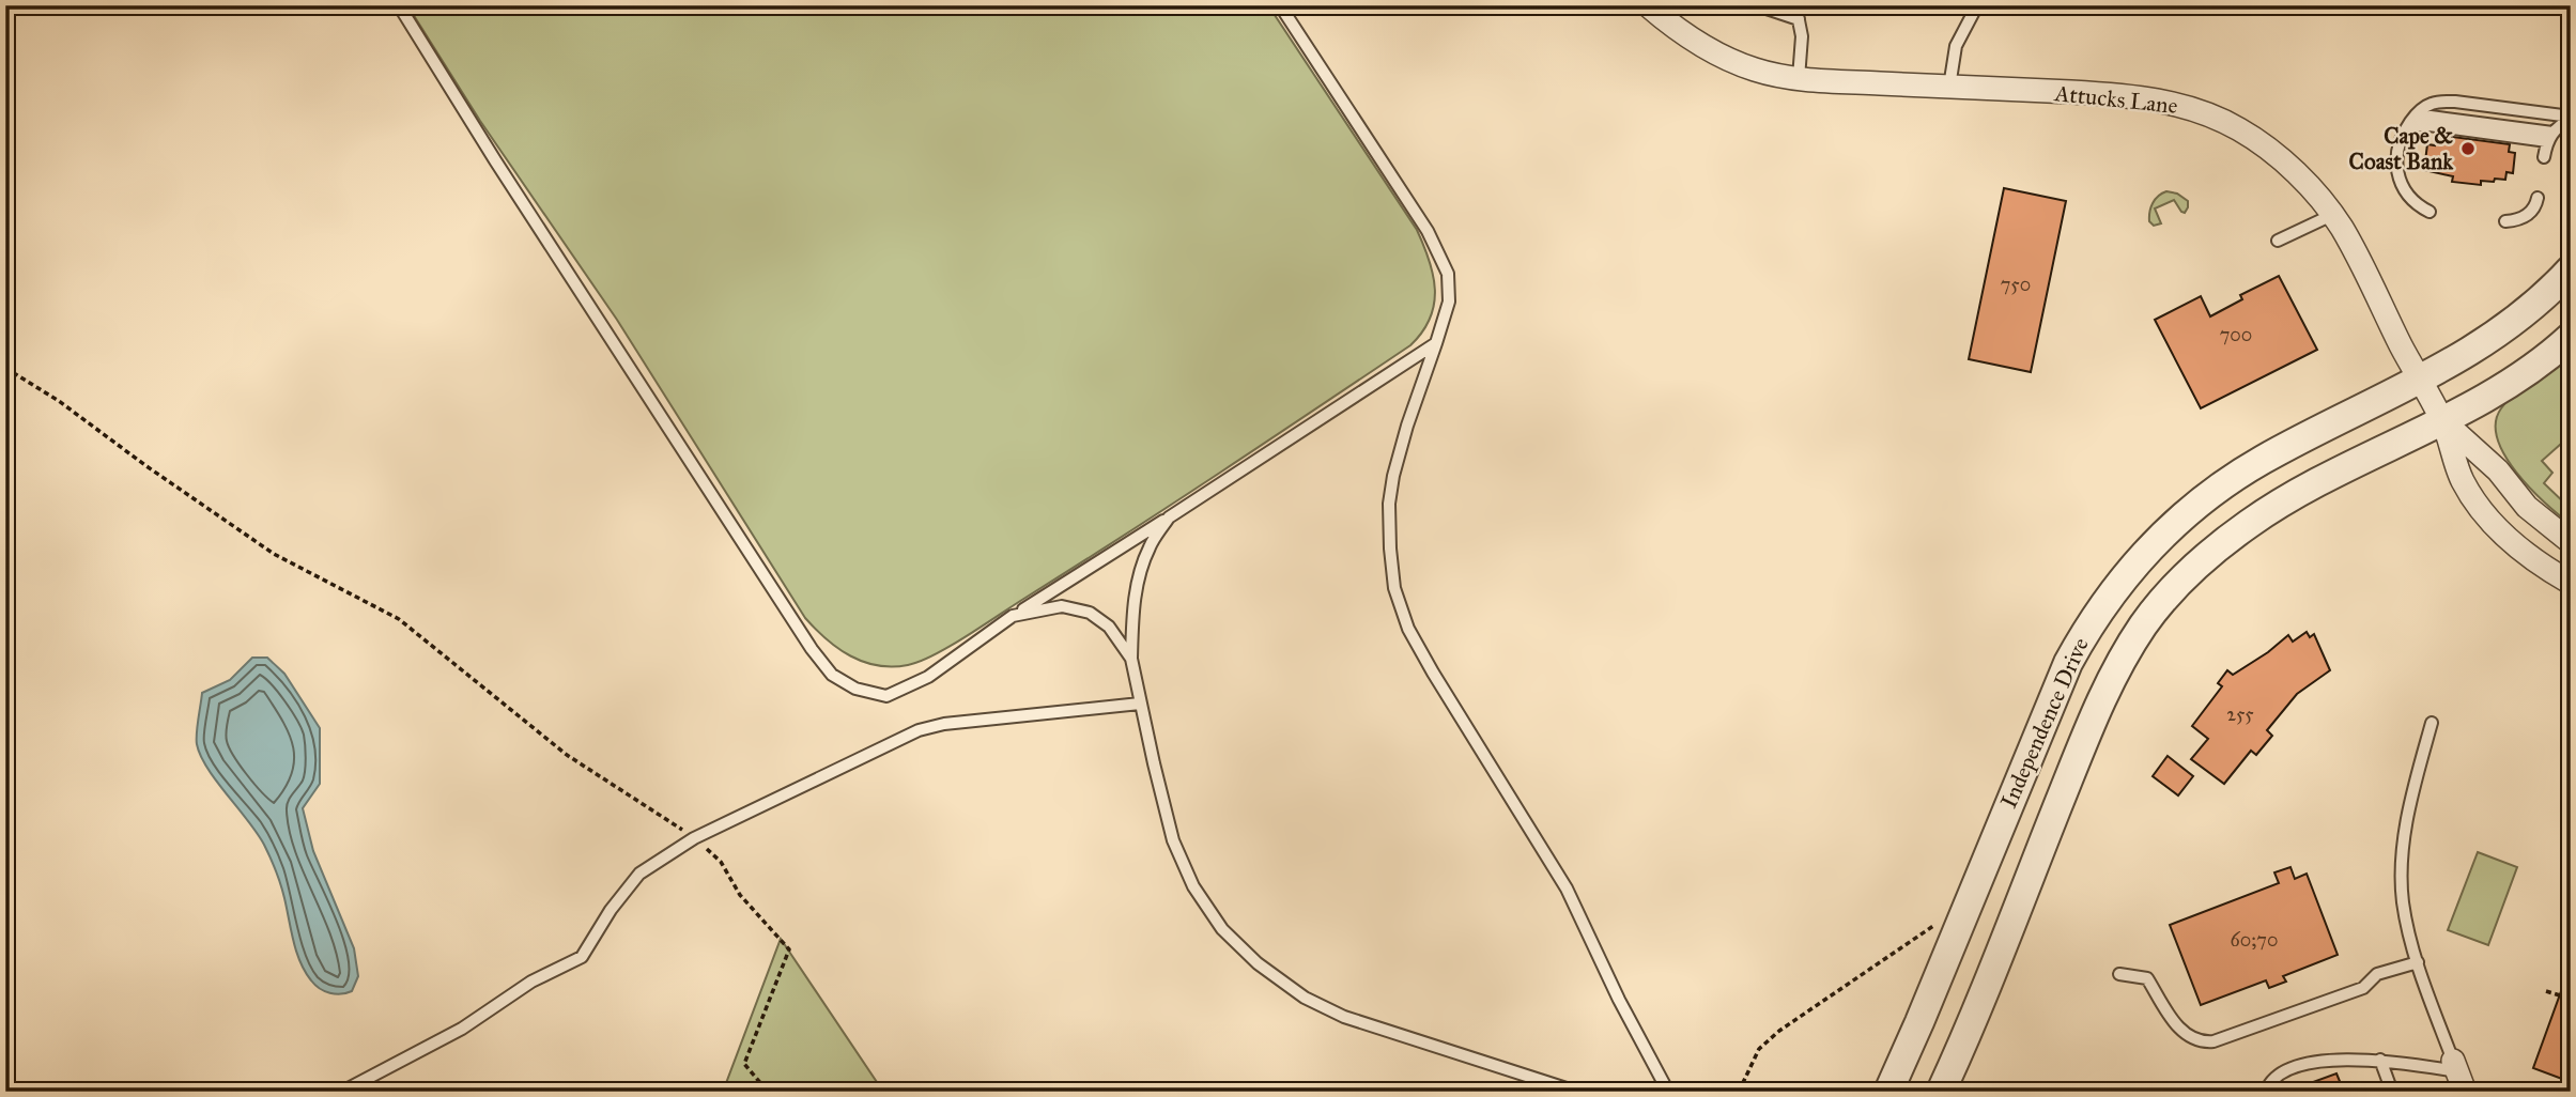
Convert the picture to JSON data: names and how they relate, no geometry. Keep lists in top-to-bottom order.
{
  "streets": {
    "street": ["Attucks Lane", "Independence Drive"]
  },
  "crossings": [
    ["Attucks Lane", "Independence Drive"]
  ],
  "places": ["Cape & Coast Bank"],
  "house_numbers": [
    "750",
    "700",
    "255",
    "60;70"
  ]
}
